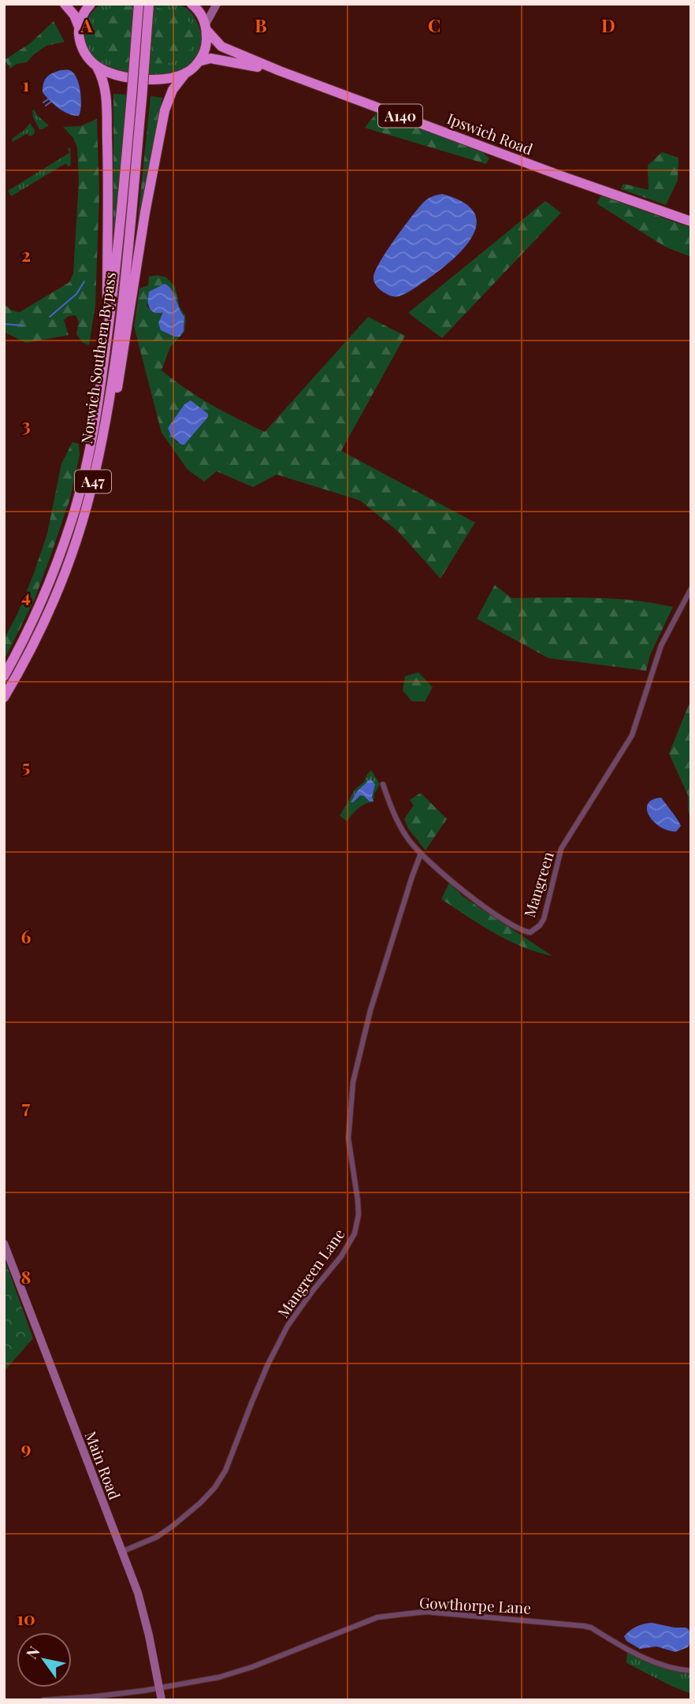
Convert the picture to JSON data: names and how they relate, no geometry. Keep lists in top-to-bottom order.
{
  "streets": {
    "highway": [
      "A140",
      "Ipswich Road",
      "Norwich Southern Bypass",
      "A47"
    ],
    "main road": ["Main Road"],
    "street": ["Mangreen", "Mangreen Lane", "Gowthorpe Lane"]
  },
  "crossings": [
    ["Norwich Southern Bypass", "A47"],
    ["Mangreen", "Mangreen Lane"],
    ["Mangreen Lane", "Main Road"],
    ["Main Road", "Gowthorpe Lane"]
  ],
  "north": "top left",
  "grid": {
    "columns": [
      "A",
      "B",
      "C",
      "D"
    ],
    "rows": [
      "1",
      "2",
      "3",
      "4",
      "5",
      "6",
      "7",
      "8",
      "9",
      "10"
    ]
  }
}
